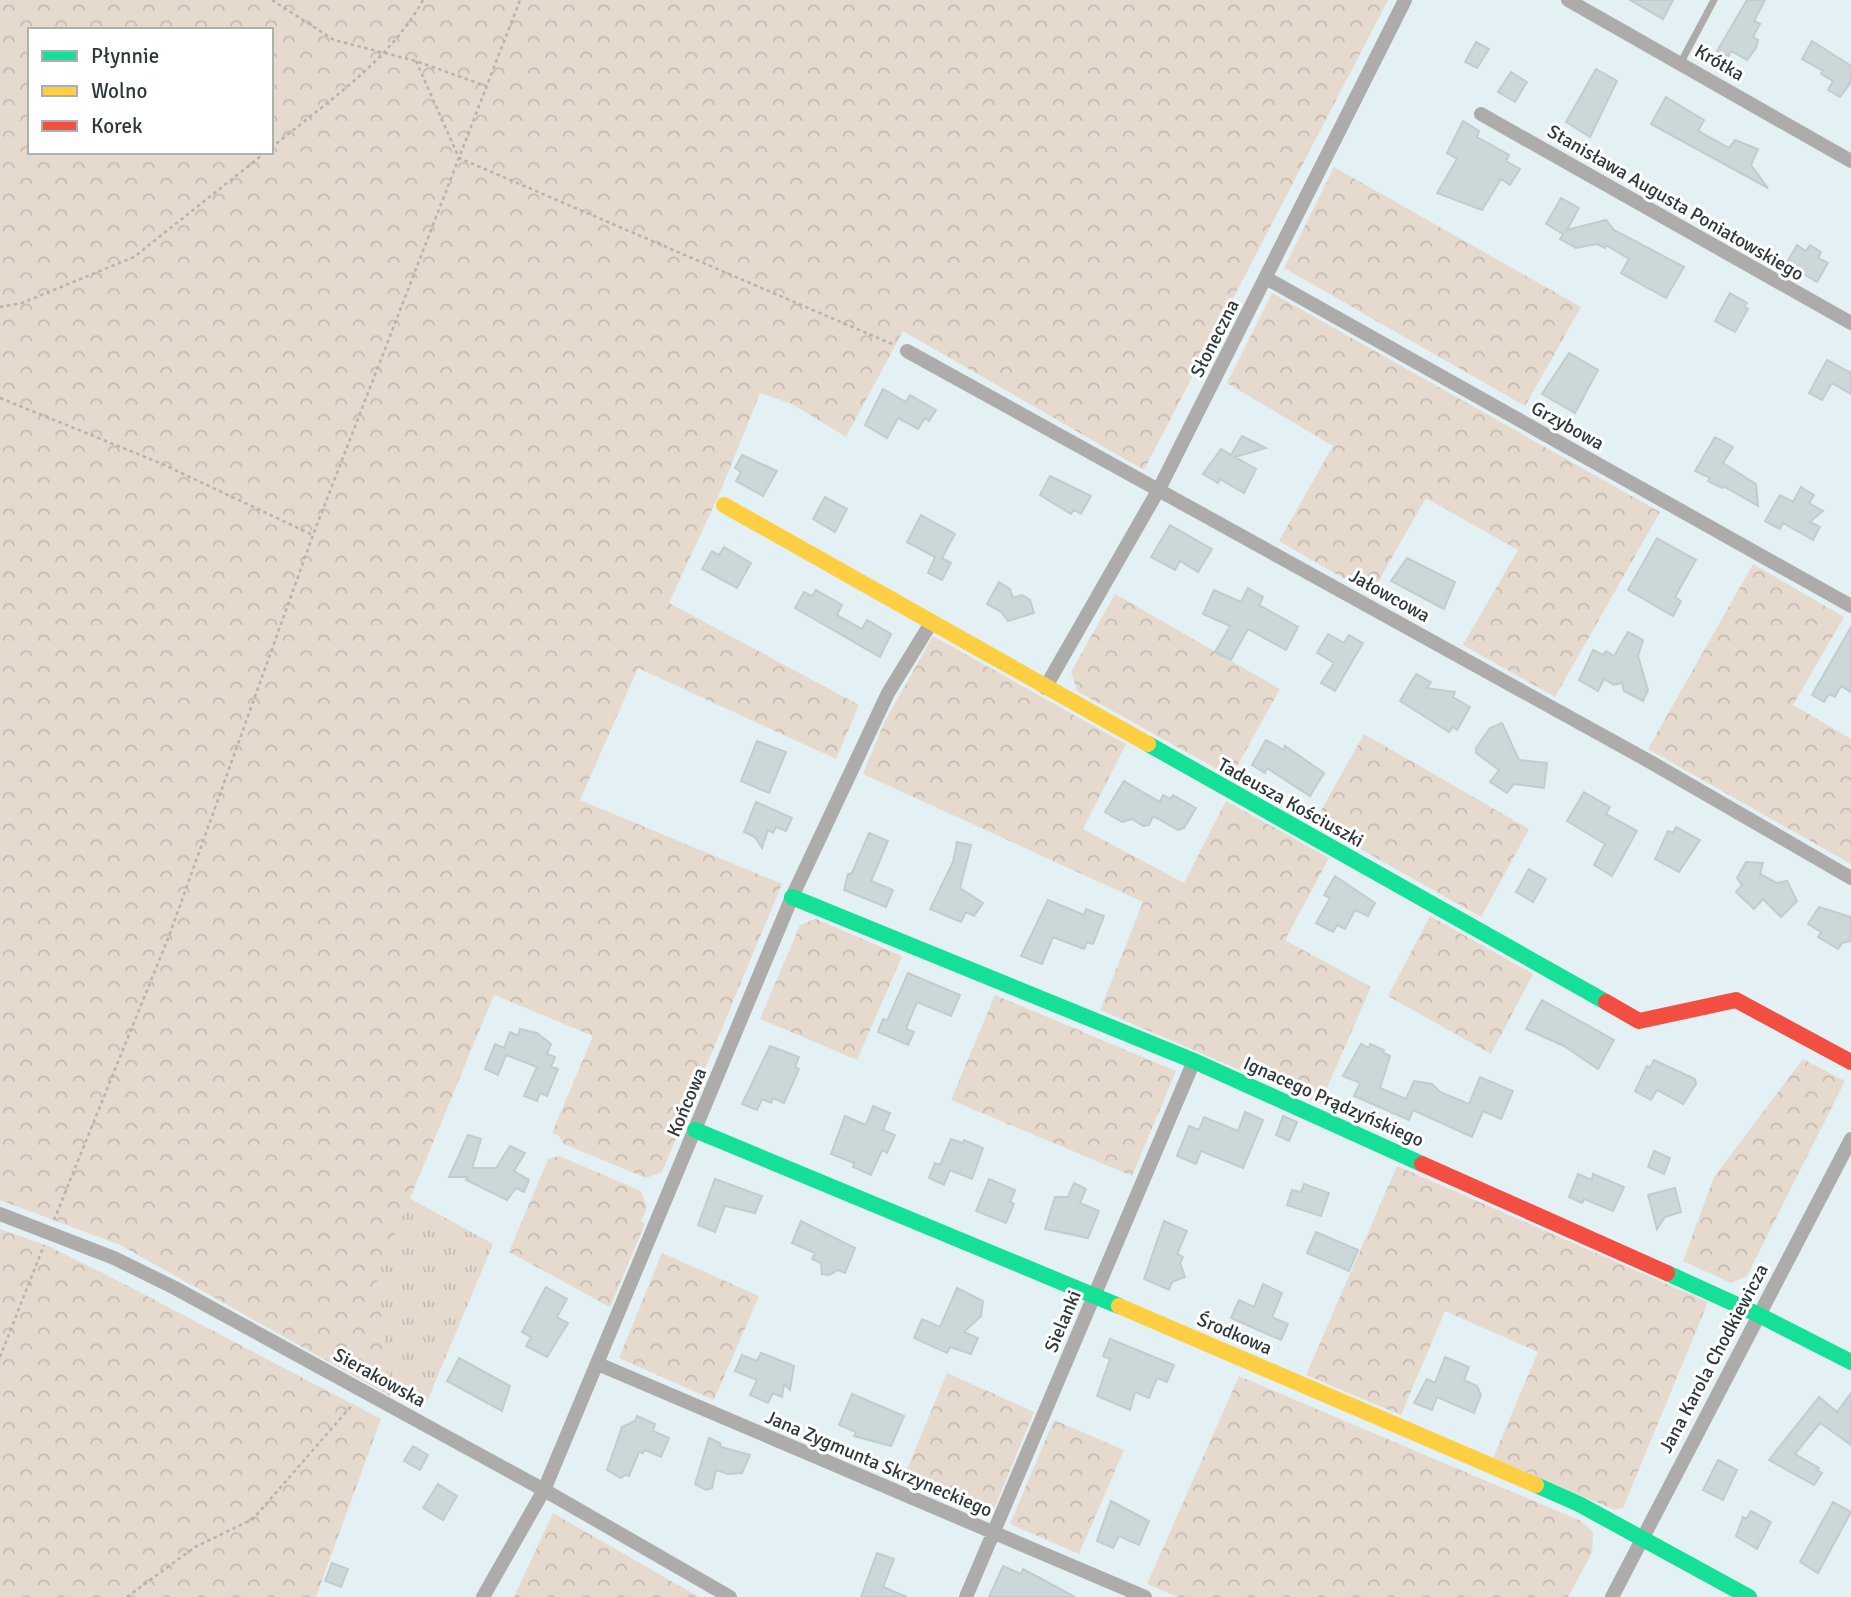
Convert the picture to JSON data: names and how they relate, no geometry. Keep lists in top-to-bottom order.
{
  "streets": {
    "street": [
      "Krótka",
      "Stanisława Augusta Poniatowskiego",
      "Słoneczna",
      "Grzybowa",
      "Jałowcowa",
      "Tadeusza Kościuszki",
      "Ignacego Prądzyńskiego",
      "Końcowa",
      "Sielanki",
      "Środkowa",
      "Jana Karola Chodkiewicza",
      "Sierakowska",
      "Jana Zygmunta Skrzyneckiego"
    ]
  },
  "crossings": [
    ["Słoneczna", "Grzybowa"],
    ["Słoneczna", "Jałowcowa"],
    ["Słoneczna", "Tadeusza Kościuszki"],
    ["Tadeusza Kościuszki", "Końcowa"],
    ["Ignacego Prądzyńskiego", "Końcowa"],
    ["Ignacego Prądzyńskiego", "Sielanki"],
    ["Ignacego Prądzyńskiego", "Jana Karola Chodkiewicza"],
    ["Końcowa", "Środkowa"],
    ["Końcowa", "Sierakowska"],
    ["Końcowa", "Jana Zygmunta Skrzyneckiego"],
    ["Sielanki", "Środkowa"],
    ["Sielanki", "Jana Zygmunta Skrzyneckiego"],
    ["Środkowa", "Jana Karola Chodkiewicza"]
  ],
  "legend": ["Płynnie", "Wolno", "Korek"]
}
